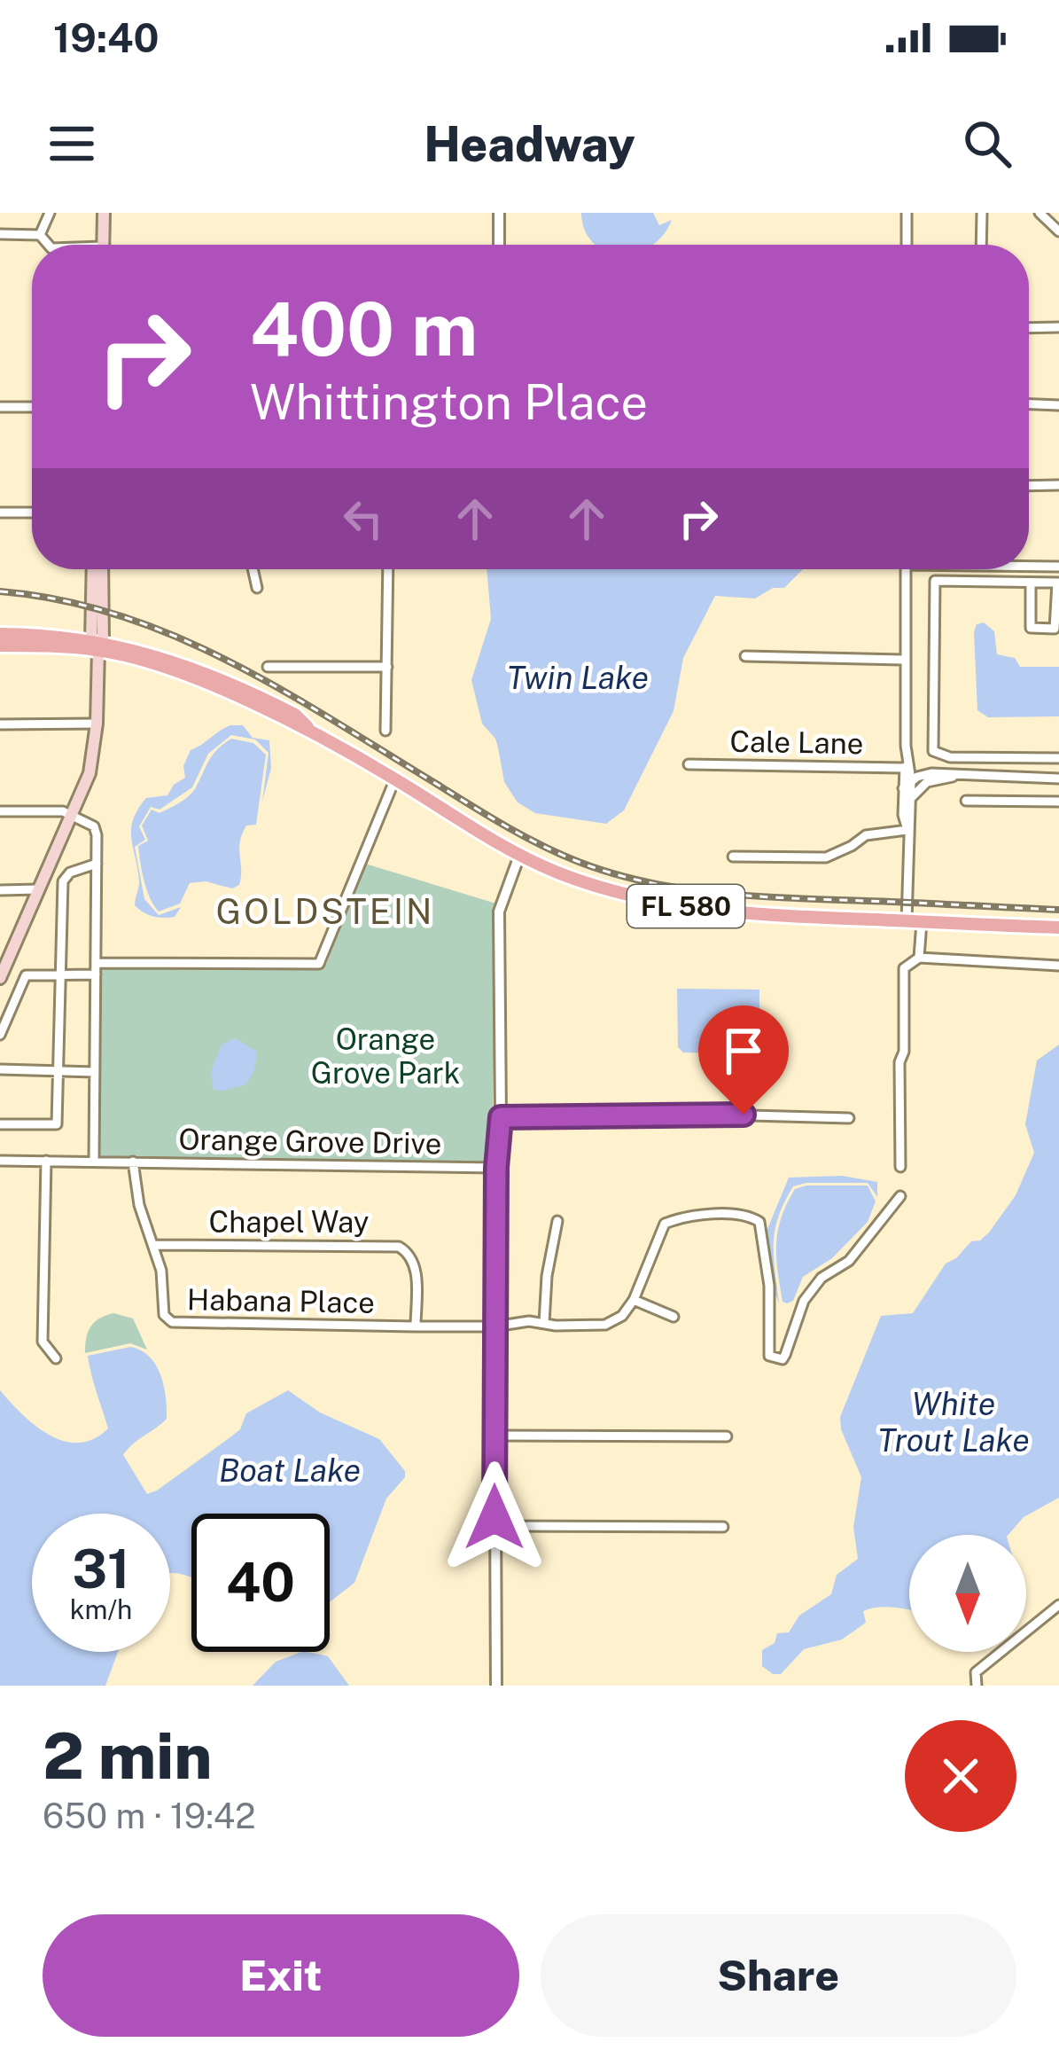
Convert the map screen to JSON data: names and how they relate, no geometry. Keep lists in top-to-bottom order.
{
  "streets": {
    "main road": ["FL 580"],
    "street": [
      "Cale Lane",
      "Orange Grove Drive",
      "Chapel Way",
      "Habana Place"
    ]
  },
  "crossings": [
    ["Orange Grove Drive", "Habana Place"],
    ["Chapel Way", "Habana Place"]
  ],
  "districts": ["GOLDSTEIN"],
  "water": ["Twin Lake", "White Trout Lake", "Boat Lake"],
  "parks": ["Orange Grove Park"],
  "north": "bottom",
  "page": {
    "status": "19:40",
    "header": "Headway",
    "turn": ["400 m", "Whittington Place"],
    "speed": "31 km/h",
    "limit": "40",
    "heading": ["2 min", "650 m · 19:42"],
    "buttons": ["Exit", "Share"]
  }
}
